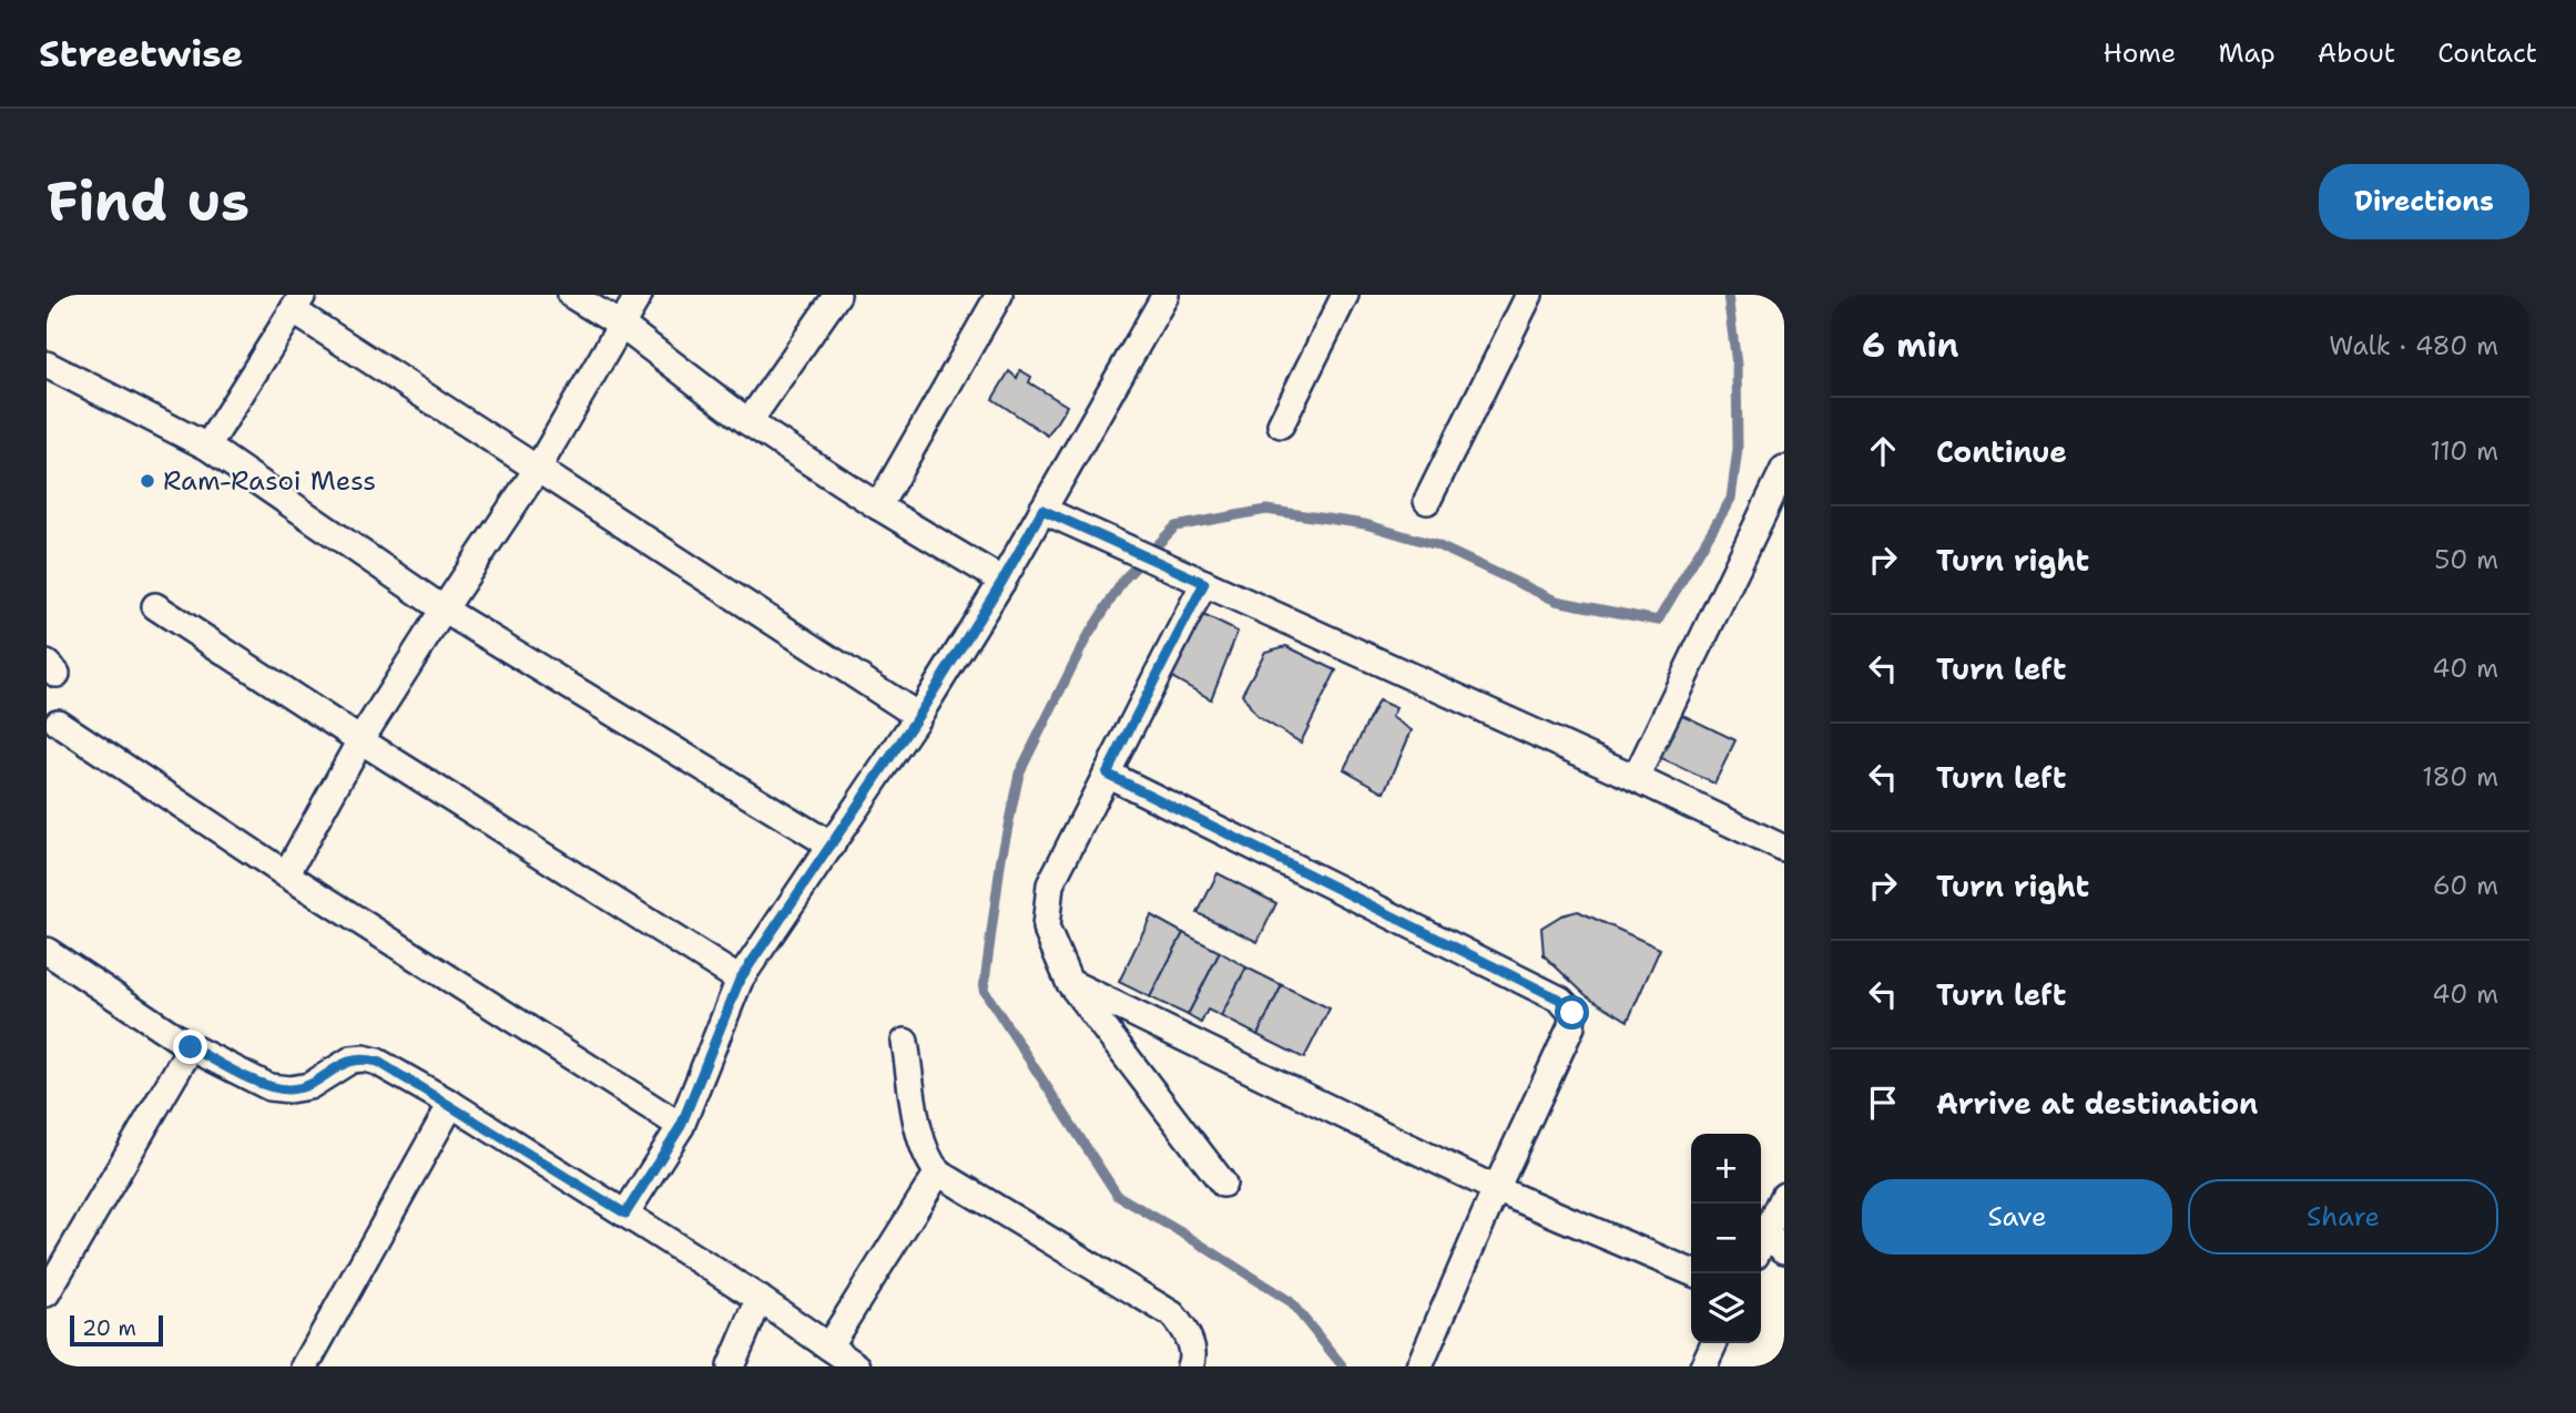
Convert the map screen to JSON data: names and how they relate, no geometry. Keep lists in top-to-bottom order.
{
  "places": ["Ram-Rasoi Mess"],
  "scale_bar": "20 m",
  "page": {
    "header": "Streetwise",
    "nav": [
      "Home",
      "Map",
      "About",
      "Contact"
    ],
    "buttons": [
      "Directions",
      ["Save", "Share"]
    ],
    "title": "Find us",
    "heading": ["6 min", "Walk · 480 m"],
    "list": [
      ["Continue", "110 m"],
      ["Turn right", "50 m"],
      ["Turn left", "40 m"],
      ["Turn left", "180 m"],
      ["Turn right", "60 m"],
      ["Turn left", "40 m"],
      "Arrive at destination"
    ],
    "map_buttons": ["+", "−"],
    "scale": "20 m"
  }
}
